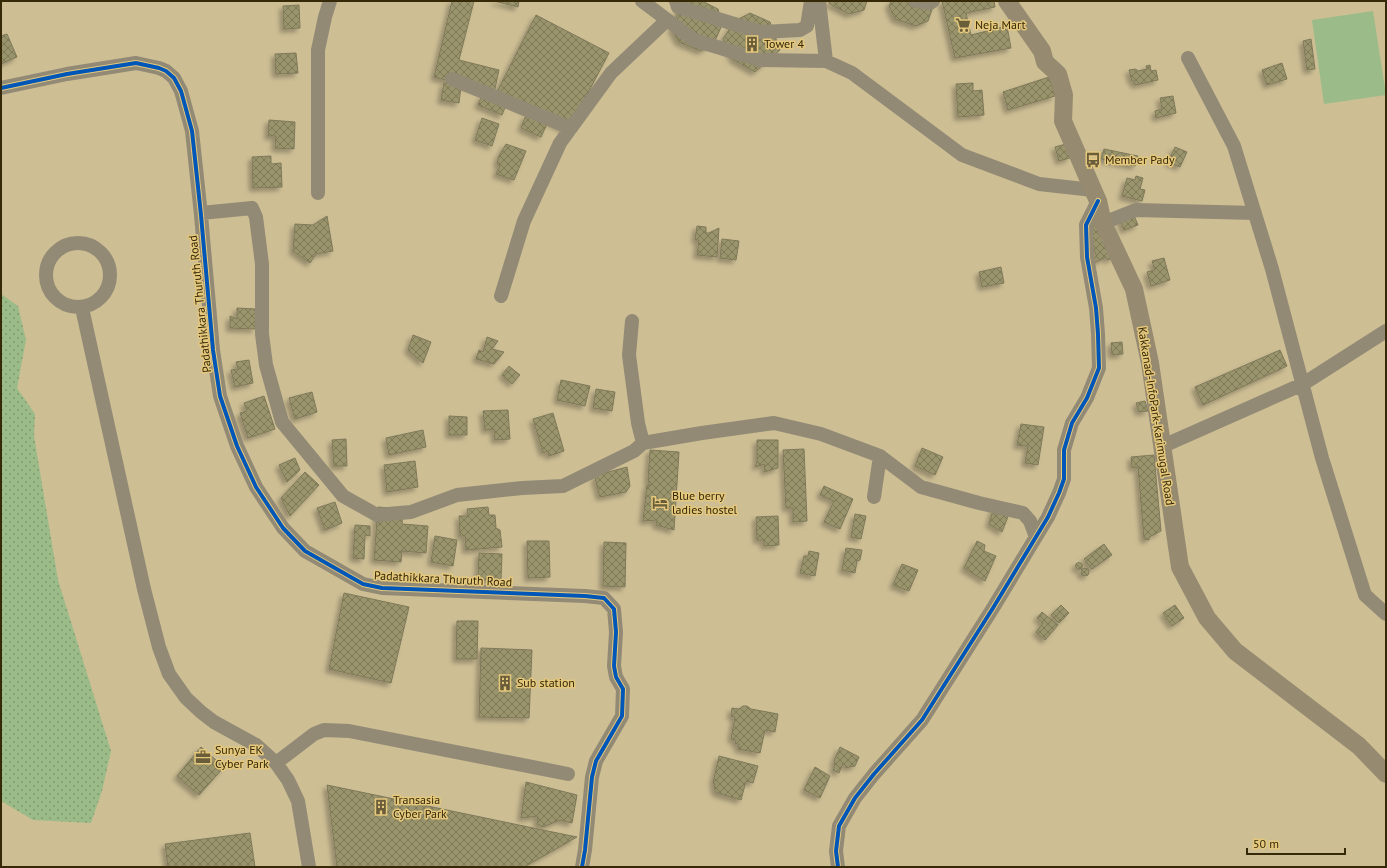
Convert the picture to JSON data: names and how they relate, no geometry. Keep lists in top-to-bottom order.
{
  "streets": {
    "main road": ["Kakkanad-InfoPark-Karimugal Road"],
    "street": ["Padathikkara Thuruth Road"]
  },
  "places": {
    "supermarket": ["Neja Mart"],
    "building": ["Tower 4", "Sub station", "Transasia Cyber Park"],
    "bus stop": ["Member Pady"],
    "hotel": ["Blue berry ladies hostel"],
    "office": ["Sunya EK Cyber Park"]
  },
  "scale_bar": "50 m"
}
